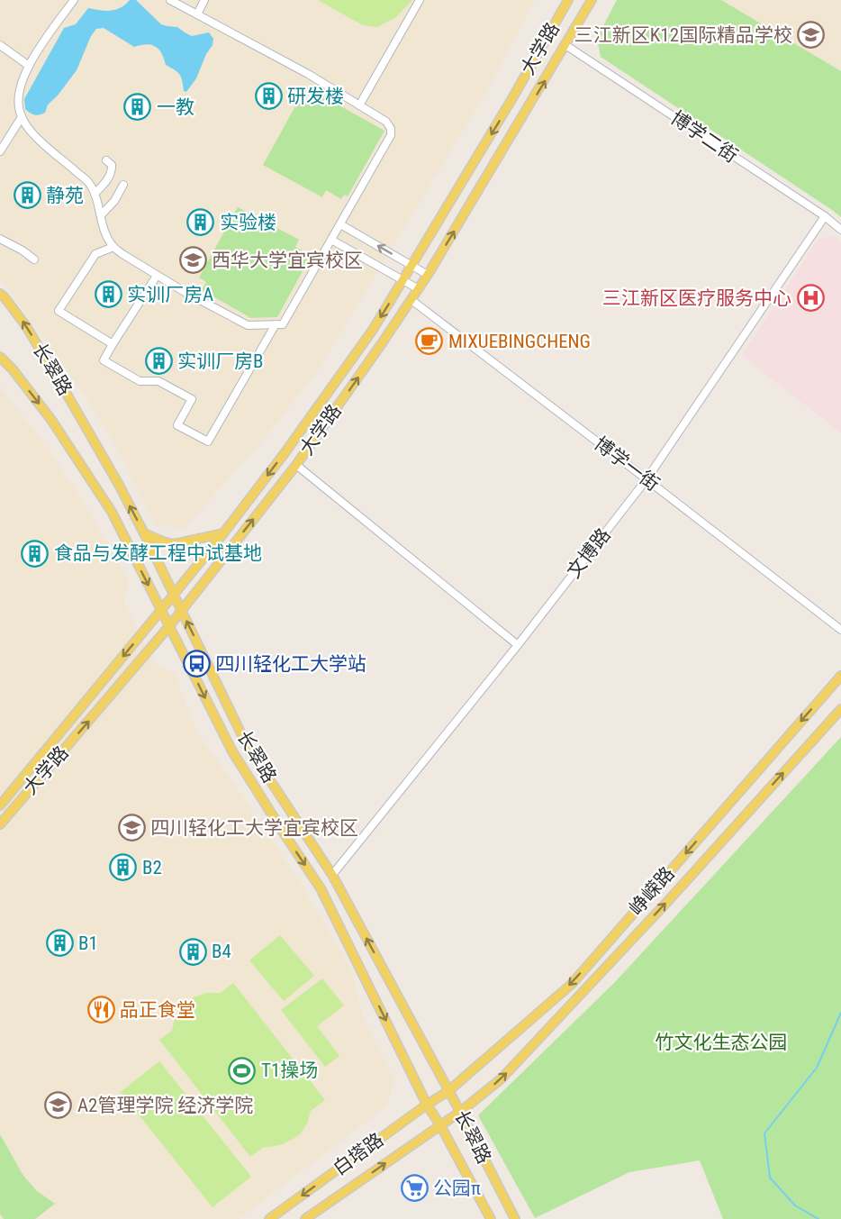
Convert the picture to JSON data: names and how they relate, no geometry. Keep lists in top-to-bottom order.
{
  "streets": {
    "main road": [
      "大学路",
      "长翠路",
      "峥嵘路",
      "白塔路"
    ],
    "street": ["博学二街", "博学一街", "文博路"]
  },
  "crossings": [
    ["大学路", "博学二街"],
    ["大学路", "长翠路"],
    ["大学路", "博学一街"],
    ["博学二街", "文博路"],
    ["长翠路", "文博路"],
    ["长翠路", "峥嵘路"],
    ["长翠路", "白塔路"],
    ["博学一街", "文博路"],
    ["峥嵘路", "白塔路"]
  ],
  "parks": ["竹文化生态公园"],
  "places": {
    "school or university": [
      "三江新区K12国际精品学校",
      "西华大学宜宾校区",
      "四川轻化工大学宜宾校区",
      "A2管理学院 经济学院"
    ],
    "building": [
      "研发楼",
      "一教",
      "静苑",
      "实验楼",
      "实训厂房A",
      "实训厂房B",
      "食品与发酵工程中试基地",
      "B2",
      "B1",
      "B4"
    ],
    "hospital": ["三江新区医疗服务中心"],
    "cafe": ["MIXUEBINGCHENG"],
    "bus stop": ["四川轻化工大学站"],
    "restaurant": ["品正食堂"],
    "sports": ["T1操场"],
    "supermarket": ["公园π"]
  }
}
